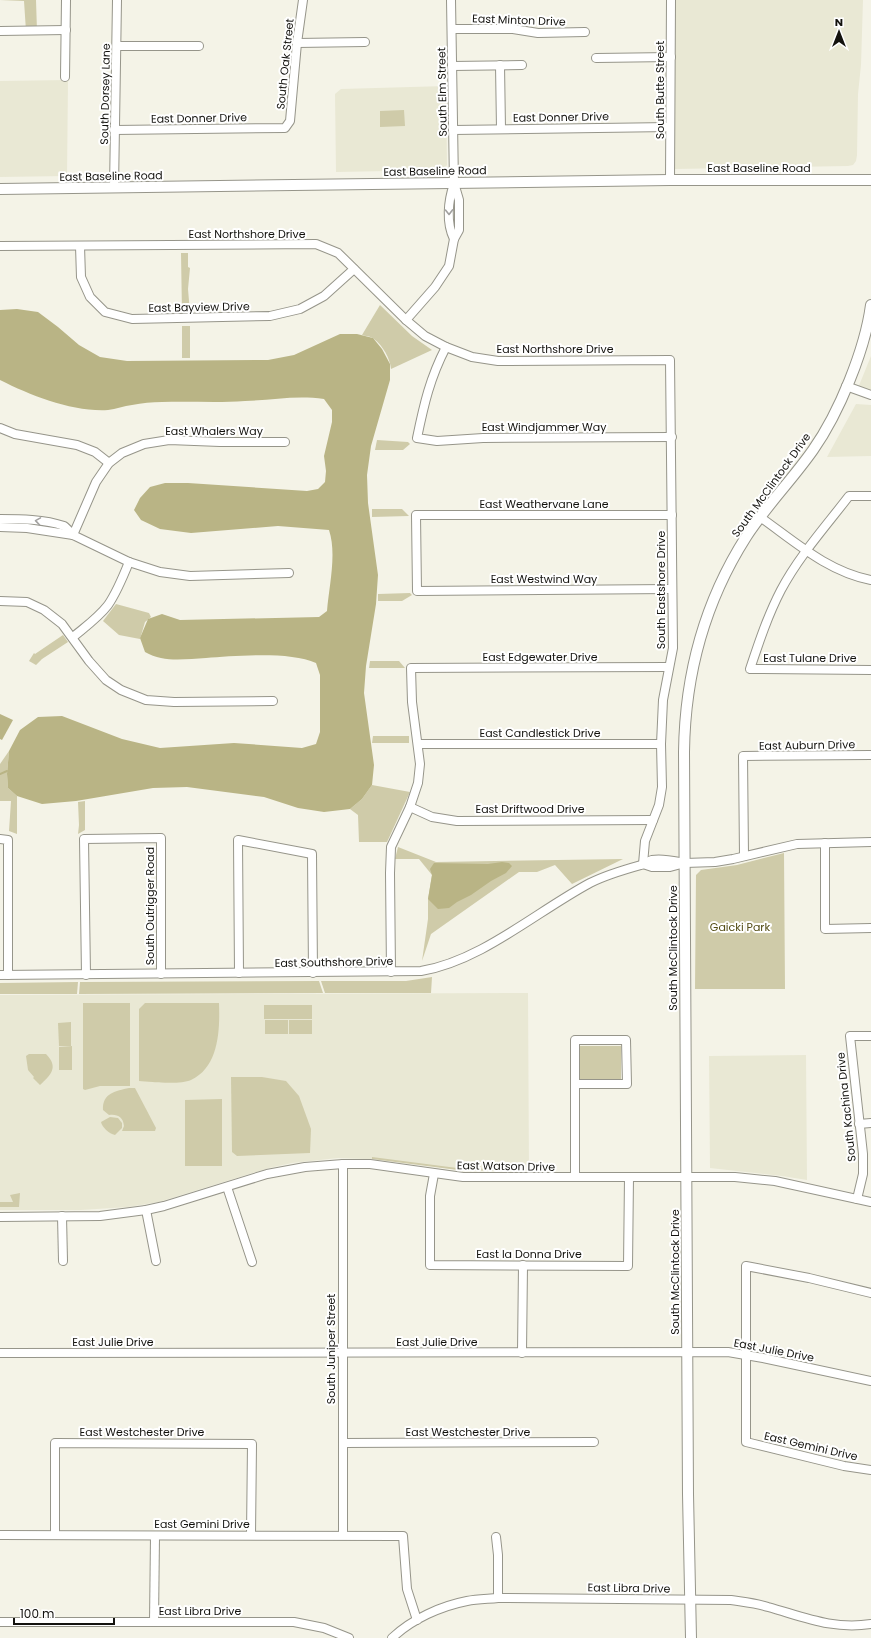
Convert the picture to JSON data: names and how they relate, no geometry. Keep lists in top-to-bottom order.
{
  "streets": {
    "main road": ["East Baseline Road", "South McClintock Drive"],
    "street": [
      "East Minton Drive",
      "South Oak Street",
      "South Butte Street",
      "South Elm Street",
      "South Dorsey Lane",
      "East Donner Drive",
      "East Northshore Drive",
      "East Bayview Drive",
      "East Windjammer Way",
      "East Whalers Way",
      "East Weathervane Lane",
      "East Westwind Way",
      "South Eastshore Drive",
      "East Edgewater Drive",
      "East Tulane Drive",
      "East Candlestick Drive",
      "East Auburn Drive",
      "East Driftwood Drive",
      "South Outrigger Road",
      "East Southshore Drive",
      "South Kachina Drive",
      "East Watson Drive",
      "East la Donna Drive",
      "East Julie Drive",
      "South Juniper Street",
      "East Westchester Drive",
      "East Gemini Drive",
      "East Libra Drive"
    ]
  },
  "crossings": [
    ["East Minton Drive", "South Elm Street"],
    ["South Oak Street", "East Donner Drive"],
    ["South Butte Street", "East Donner Drive"],
    ["South Butte Street", "East Baseline Road"],
    ["South Elm Street", "East Donner Drive"],
    ["South Elm Street", "East Baseline Road"],
    ["South Elm Street", "East Northshore Drive"],
    ["South Dorsey Lane", "East Donner Drive"],
    ["South Dorsey Lane", "East Baseline Road"],
    ["East Northshore Drive", "East Bayview Drive"],
    ["East Northshore Drive", "East Windjammer Way"],
    ["East Northshore Drive", "South Eastshore Drive"],
    ["East Windjammer Way", "South Eastshore Drive"],
    ["South McClintock Drive", "East Southshore Drive"],
    ["South McClintock Drive", "East Watson Drive"],
    ["South McClintock Drive", "East Julie Drive"],
    ["South McClintock Drive", "East Libra Drive"],
    ["East Weathervane Lane", "East Westwind Way"],
    ["East Weathervane Lane", "South Eastshore Drive"],
    ["East Westwind Way", "South Eastshore Drive"],
    ["South Eastshore Drive", "East Edgewater Drive"],
    ["South Eastshore Drive", "East Candlestick Drive"],
    ["South Eastshore Drive", "East Driftwood Drive"],
    ["South Eastshore Drive", "East Southshore Drive"],
    ["East Edgewater Drive", "East Candlestick Drive"],
    ["East Auburn Drive", "East Southshore Drive"],
    ["South Outrigger Road", "East Southshore Drive"],
    ["South Kachina Drive", "East Watson Drive"],
    ["East Watson Drive", "East la Donna Drive"],
    ["East Watson Drive", "South Juniper Street"],
    ["East Julie Drive", "South Juniper Street"],
    ["East Julie Drive", "East Gemini Drive"],
    ["South Juniper Street", "East Westchester Drive"],
    ["South Juniper Street", "East Gemini Drive"],
    ["East Westchester Drive", "East Gemini Drive"],
    ["East Gemini Drive", "East Libra Drive"]
  ],
  "parks": ["Gaicki Park"],
  "scale_bar": "100 m",
  "north": "top"
}
